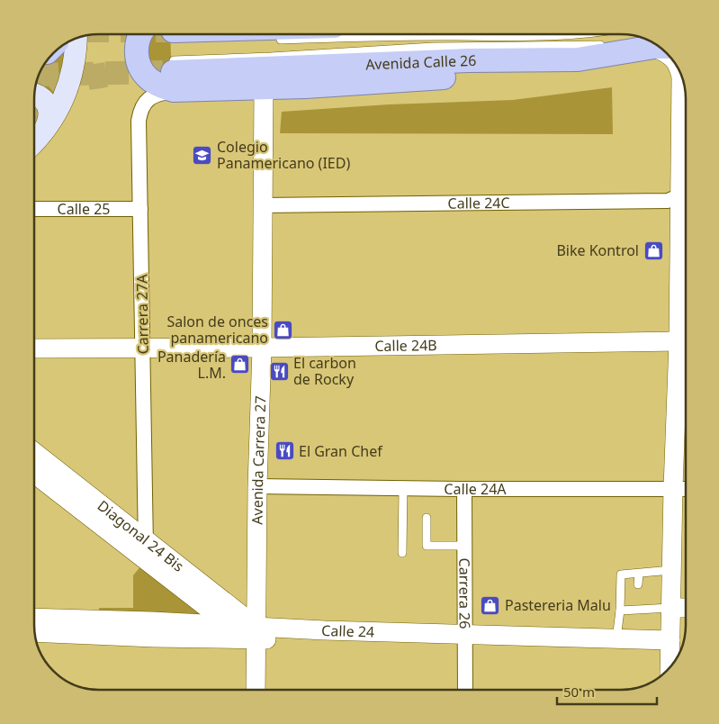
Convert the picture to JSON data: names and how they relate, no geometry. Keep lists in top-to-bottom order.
{
  "streets": {
    "main road": ["Avenida Calle 26"],
    "street": [
      "Calle 24C",
      "Calle 25",
      "Carrera 27A",
      "Calle 24B",
      "Avenida Carrera 27",
      "Calle 24A",
      "Diagonal 24 Bis",
      "Carrera 26",
      "Calle 24"
    ]
  },
  "crossings": [
    ["Avenida Calle 26", "Carrera 27A"],
    ["Calle 24C", "Avenida Carrera 27"],
    ["Calle 25", "Carrera 27A"],
    ["Carrera 27A", "Calle 24B"],
    ["Carrera 27A", "Diagonal 24 Bis"],
    ["Calle 24B", "Avenida Carrera 27"],
    ["Avenida Carrera 27", "Calle 24A"],
    ["Avenida Carrera 27", "Diagonal 24 Bis"],
    ["Avenida Carrera 27", "Calle 24"],
    ["Calle 24A", "Carrera 26"],
    ["Diagonal 24 Bis", "Calle 24"],
    ["Carrera 26", "Calle 24"]
  ],
  "places": {
    "school or university": ["Colegio Panamericano (IED)"],
    "shop": [
      "Bike Kontrol",
      "Salon de onces panamericano",
      "Panadería L.M.",
      "Pastereria Malu"
    ],
    "restaurant": ["El carbon de Rocky", "El Gran Chef"]
  },
  "scale_bar": "50 m"
}
